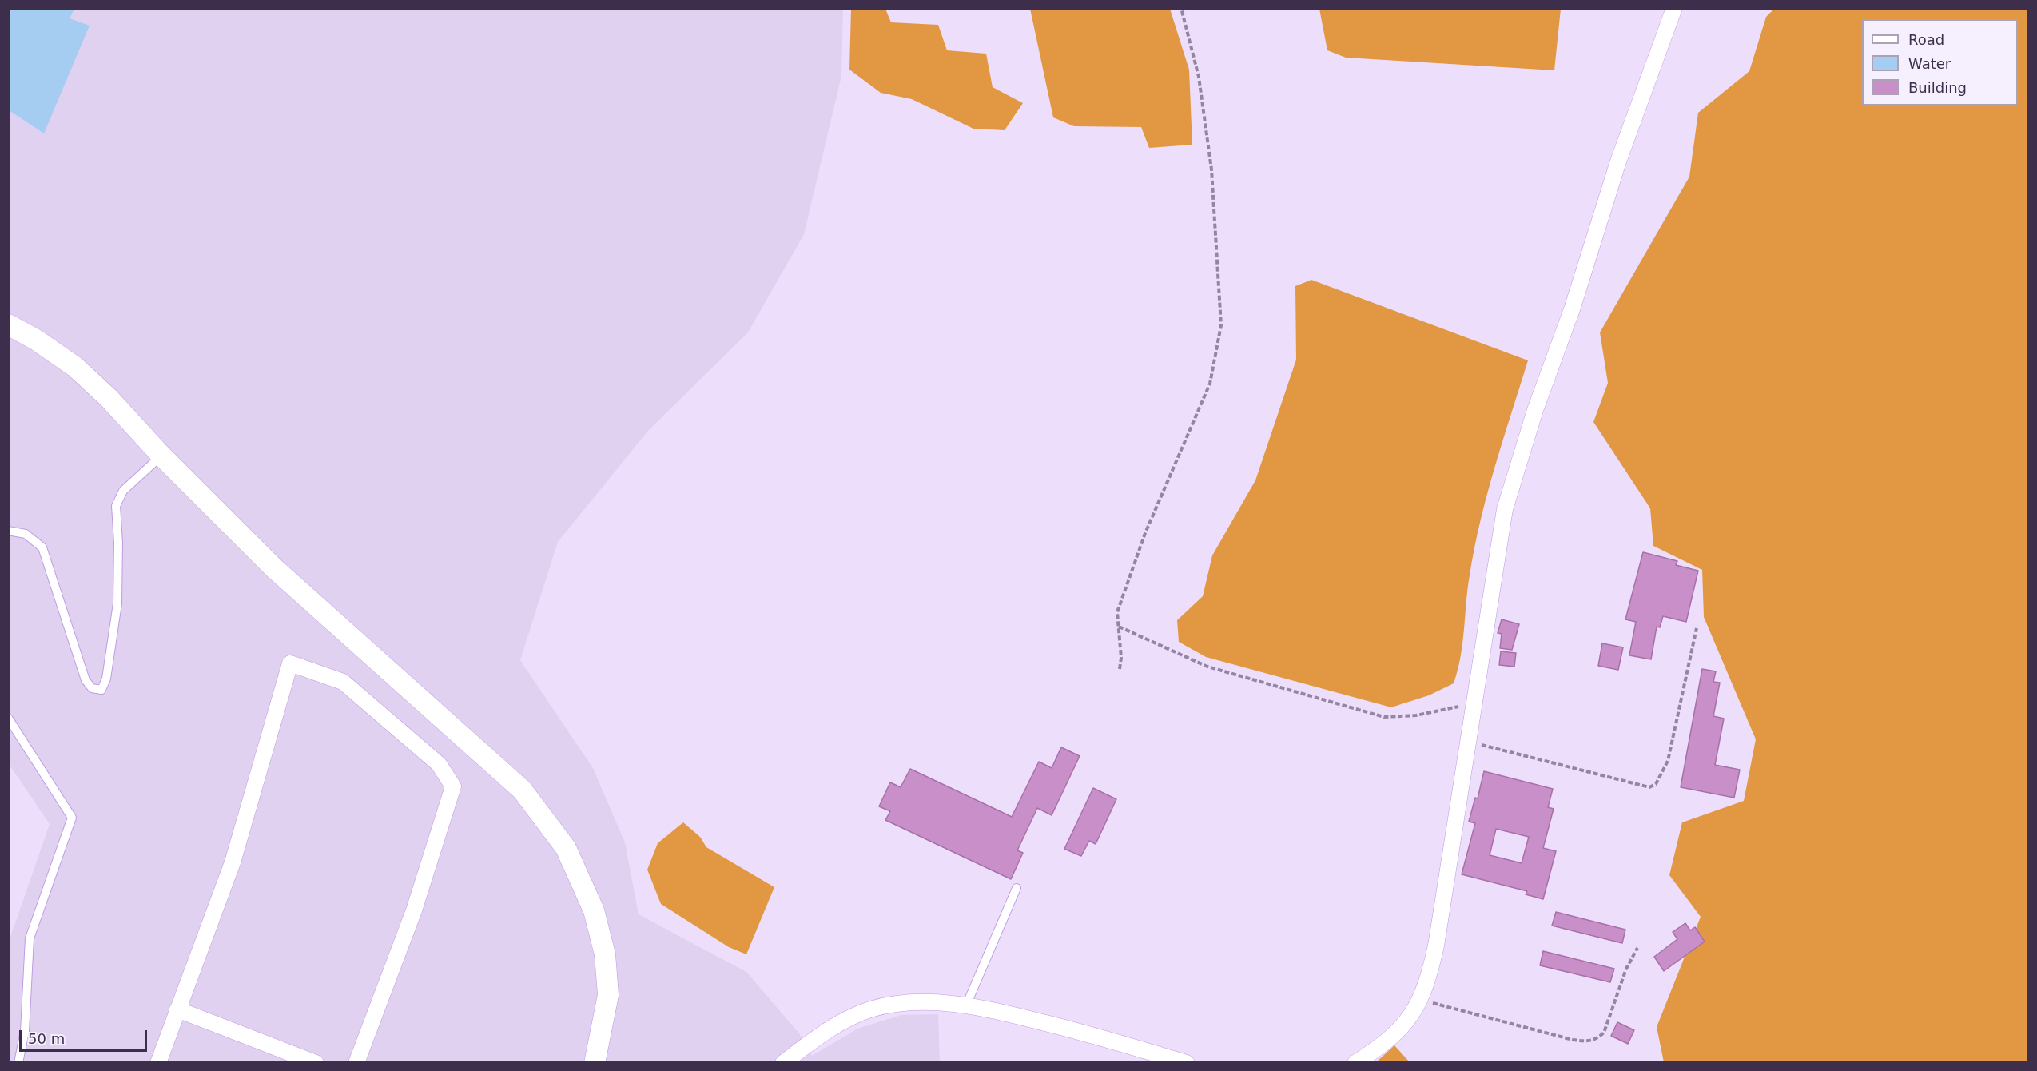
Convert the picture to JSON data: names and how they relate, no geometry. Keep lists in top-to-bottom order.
{
  "legend": ["Road", "Water", "Building"],
  "scale_bar": "50 m"
}
